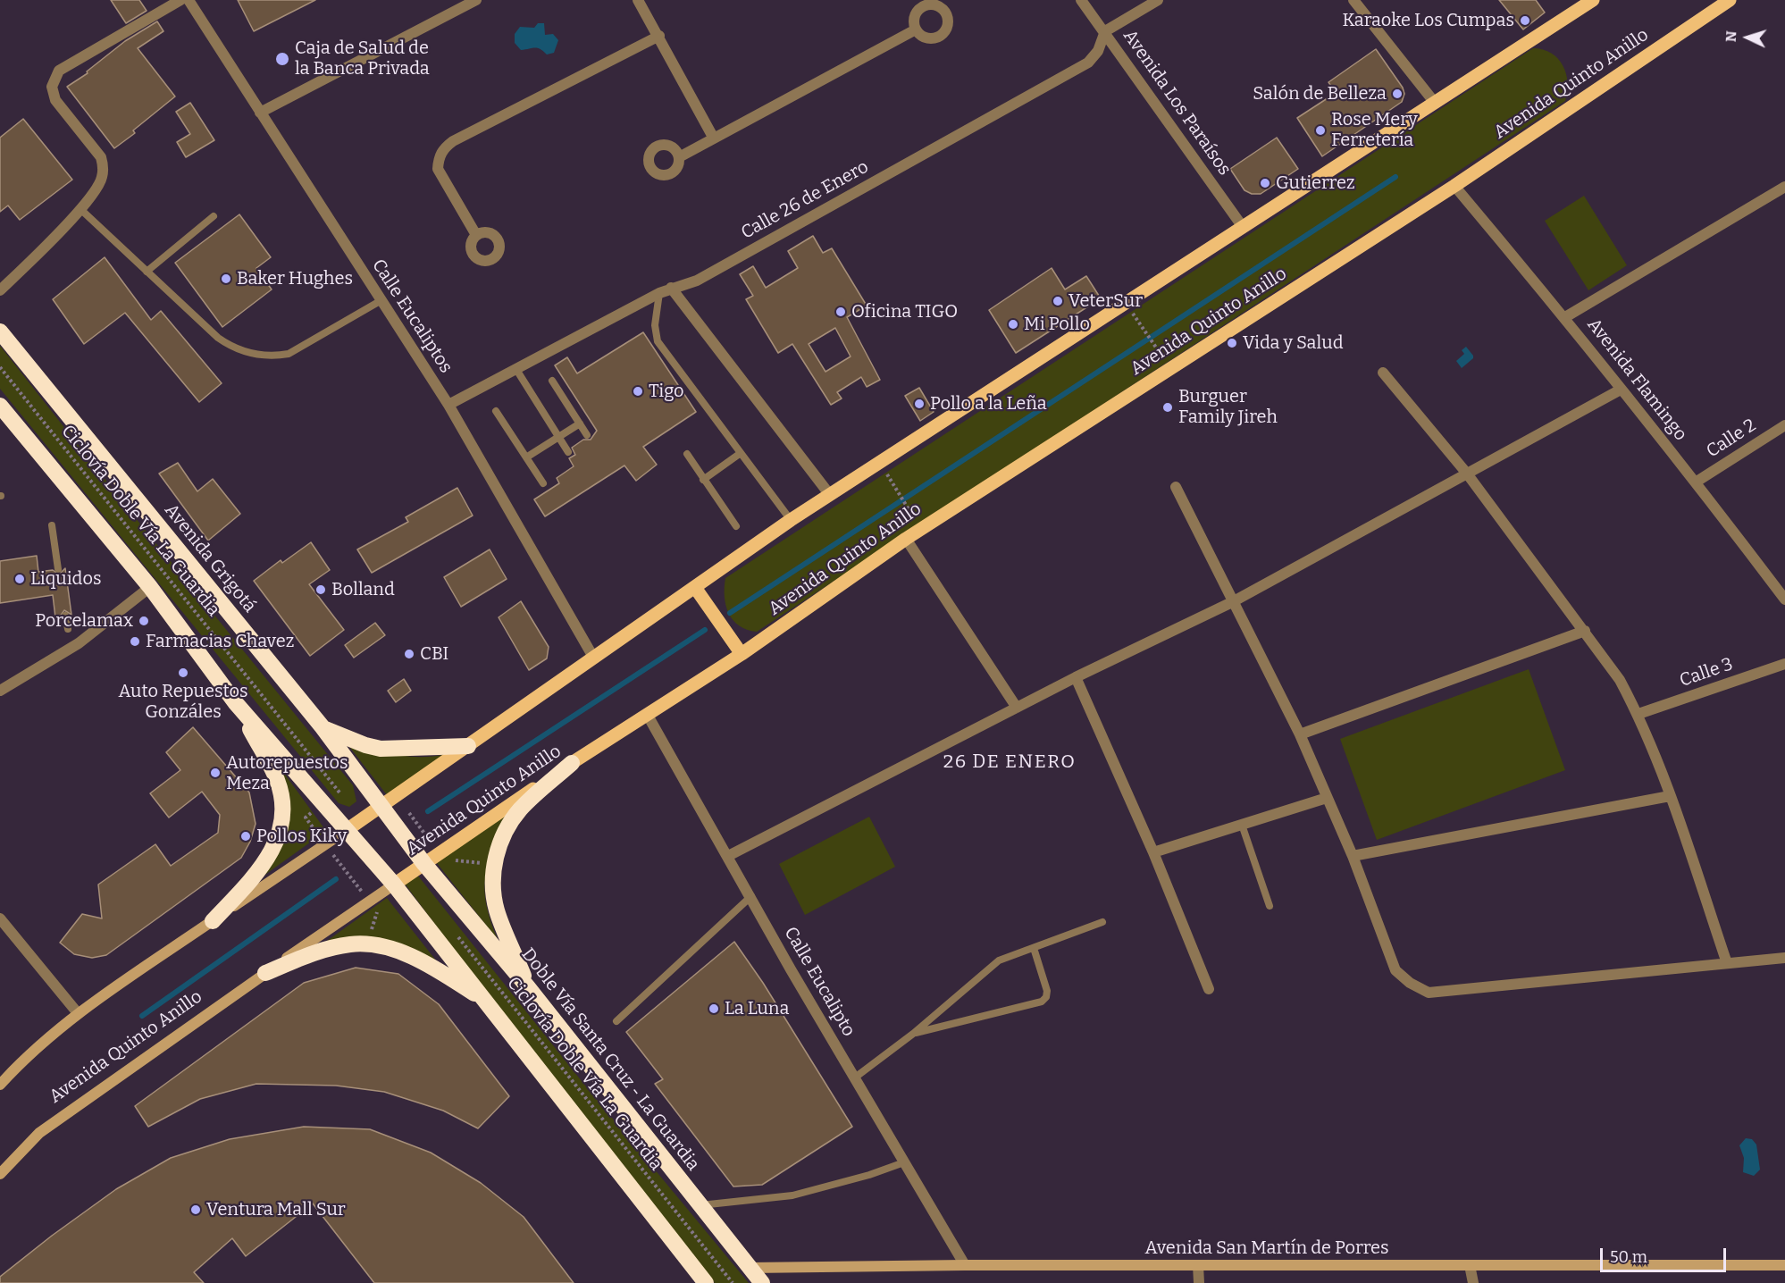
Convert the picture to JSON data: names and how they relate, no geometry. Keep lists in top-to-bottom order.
{
  "streets": {
    "highway": ["Avenida Grigotá", "Doble Vía Santa Cruz - La Guardia"],
    "main road": ["Avenida Quinto Anillo"],
    "street": [
      "Avenida Los Paraísos",
      "Calle 26 de Enero",
      "Calle Eucaliptos",
      "Avenida Flamingo",
      "Calle 2",
      "Calle 3",
      "Calle Eucalipto",
      "Avenida San Martín de Porres"
    ],
    "path": ["Ciclovía Doble Vía La Guardia"]
  },
  "crossings": [
    ["Avenida Quinto Anillo", "Avenida Flamingo"],
    ["Avenida Quinto Anillo", "Avenida Grigotá"],
    ["Avenida Quinto Anillo", "Calle Eucalipto"],
    ["Avenida Quinto Anillo", "Doble Vía Santa Cruz - La Guardia"],
    ["Avenida Los Paraísos", "Calle 26 de Enero"],
    ["Calle 26 de Enero", "Calle Eucaliptos"],
    ["Avenida Flamingo", "Calle 2"],
    ["Avenida Grigotá", "Doble Vía Santa Cruz - La Guardia"],
    ["Calle Eucalipto", "Avenida San Martín de Porres"],
    ["Doble Vía Santa Cruz - La Guardia", "Avenida San Martín de Porres"]
  ],
  "districts": ["26 DE ENERO"],
  "places": [
    "Karaoke Los Cumpas",
    "Caja de Salud de la Banca Privada",
    "Salón de Belleza",
    "Rose Mery Ferretería",
    "Gutierrez",
    "Baker Hughes",
    "VeterSur",
    "Oficina TIGO",
    "Mi Pollo",
    "Vida y Salud",
    "Tigo",
    "Pollo a la Leña",
    "Burguer Family Jireh",
    "Liquidos",
    "Bolland",
    "Porcelamax",
    "Farmacias Chavez",
    "CBI",
    "Auto Repuestos Gonzáles",
    "Autorepuestos Meza",
    "Pollos Kiky",
    "La Luna",
    "Ventura Mall Sur"
  ],
  "scale_bar": "50 m",
  "north": "left"
}
